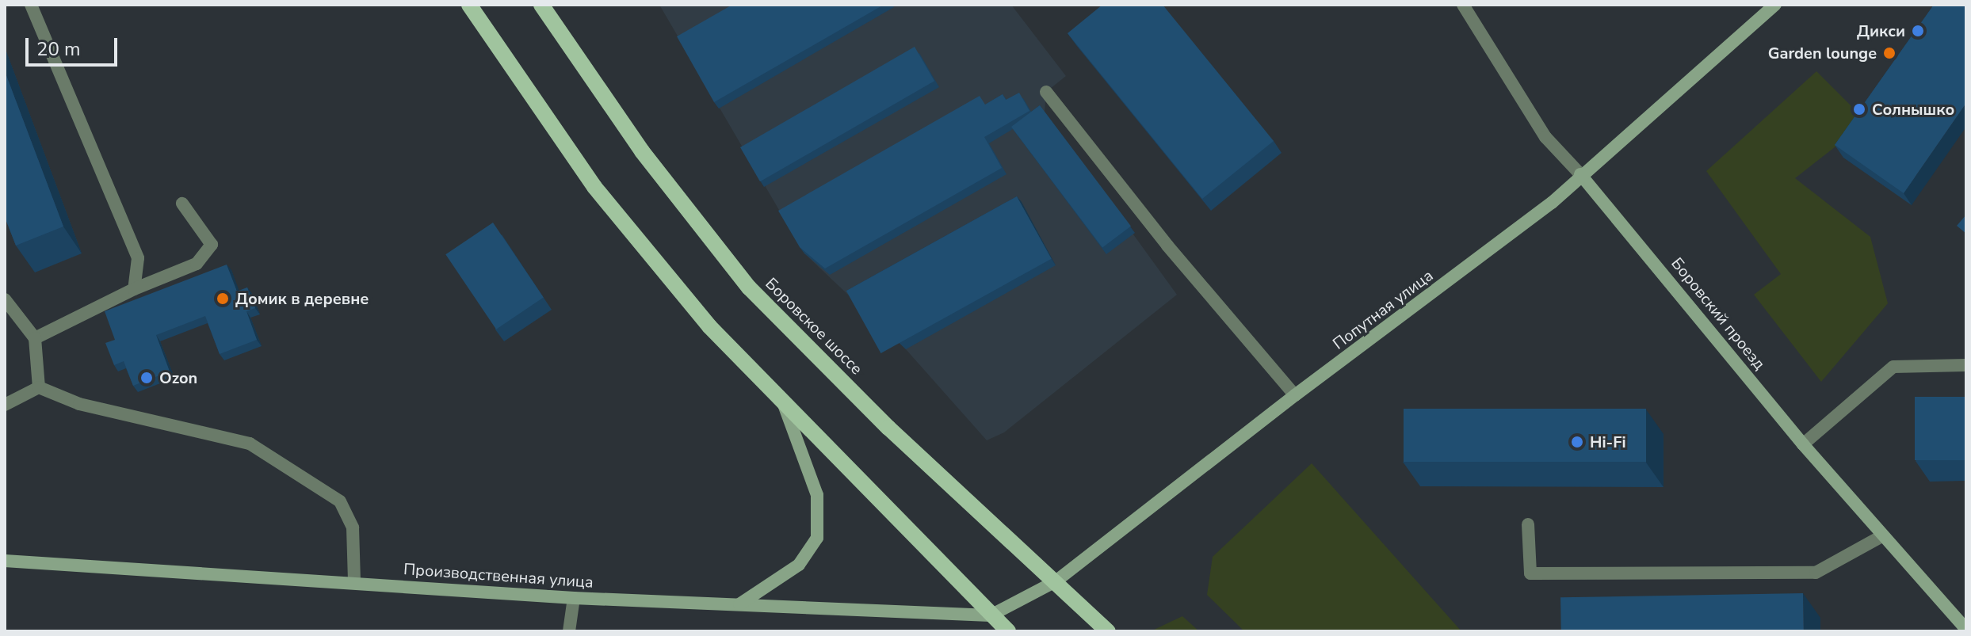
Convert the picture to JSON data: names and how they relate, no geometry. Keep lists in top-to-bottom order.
{
  "streets": {
    "main road": ["Боровское шоссе"],
    "street": ["Попутная улица", "Боровский проезд", "Производственная улица"]
  },
  "crossings": [
    ["Попутная улица", "Боровский проезд"],
    ["Попутная улица", "Боровское шоссе"],
    ["Попутная улица", "Производственная улица"]
  ],
  "places": [
    "Дикси",
    "Garden lounge",
    "Солнышко",
    "Домик в деревне",
    "Ozon",
    "Hi-Fi"
  ],
  "scale_bar": "20 m"
}
